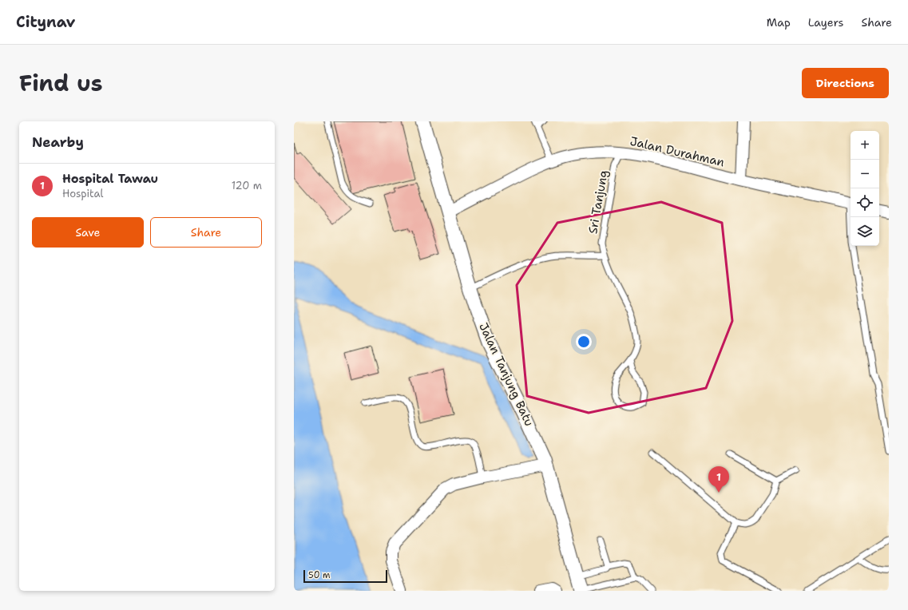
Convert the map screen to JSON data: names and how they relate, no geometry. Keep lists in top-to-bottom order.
{
  "streets": {
    "street": ["Jalan Durahman", "Jalan Tanjung Batu"],
    "lane": ["Sri Tanjung"]
  },
  "crossings": [
    ["Jalan Durahman", "Sri Tanjung"],
    ["Jalan Durahman", "Jalan Tanjung Batu"]
  ],
  "scale_bar": "50 m",
  "page": {
    "header": "Citynav",
    "nav": ["Map", "Layers", "Share"],
    "title": "Find us",
    "buttons": [
      "Directions",
      ["Save", "Share"]
    ],
    "heading": "Nearby",
    "map_buttons": ["+", "−"],
    "list": [
      {
        "mark": "1",
        "name": "Hospital Tawau",
        "note": "Hospital",
        "value": "120 m"
      }
    ],
    "pins": "1",
    "scale": "50 m"
  }
}
